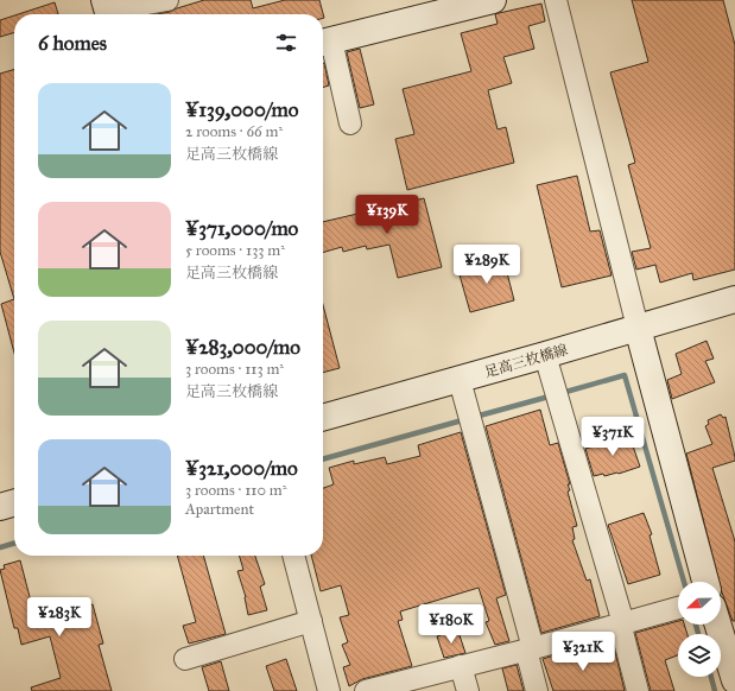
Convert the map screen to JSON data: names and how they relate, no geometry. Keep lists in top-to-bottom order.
{
  "streets": {
    "street": ["足高三枚橋線"]
  },
  "north": "left",
  "page": {
    "heading": "6 homes",
    "list": [
      {
        "name": "¥139,000/mo",
        "note": "2 rooms · 66 m² · 足高三枚橋線"
      },
      {
        "name": "¥371,000/mo",
        "note": "5 rooms · 133 m² · 足高三枚橋線"
      },
      {
        "name": "¥283,000/mo",
        "note": "3 rooms · 113 m² · 足高三枚橋線"
      },
      {
        "name": "¥321,000/mo",
        "note": "3 rooms · 110 m² · Apartment"
      }
    ],
    "price": [
      "¥139K",
      "¥289K",
      "¥371K",
      "¥283K",
      "¥180K",
      "¥321K"
    ]
  }
}
